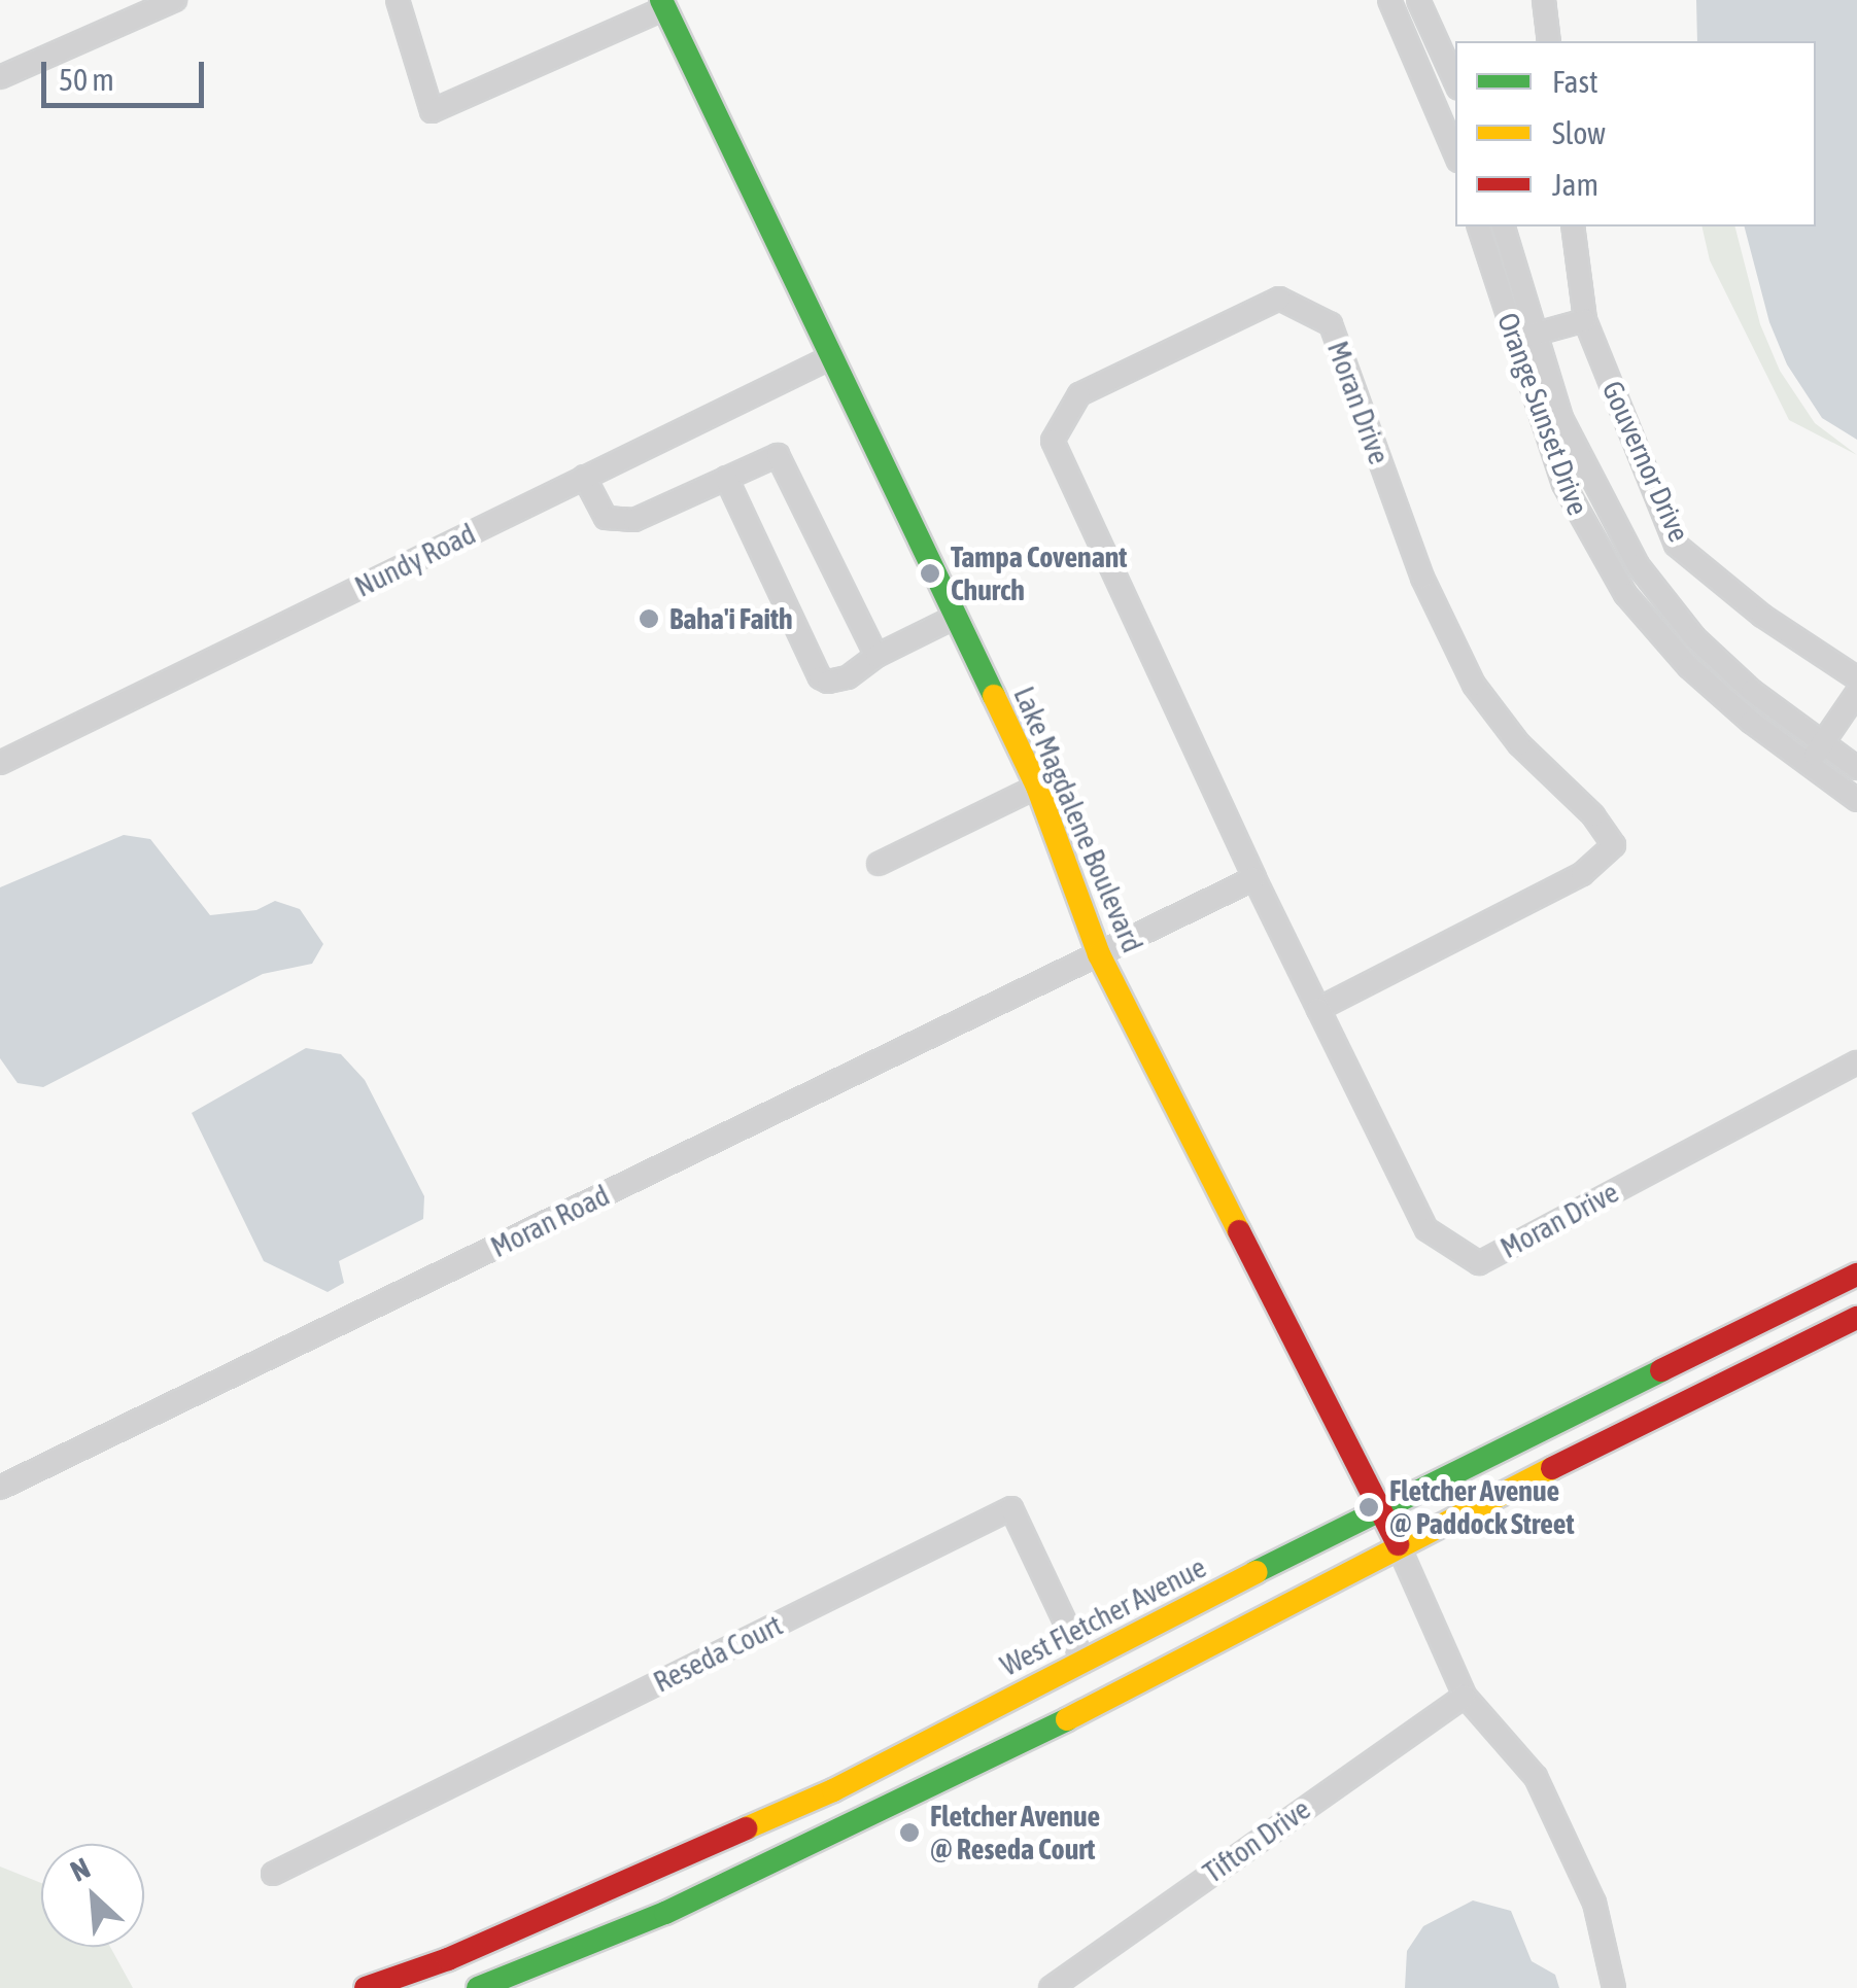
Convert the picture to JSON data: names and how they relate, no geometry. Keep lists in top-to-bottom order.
{
  "streets": {
    "main road": ["Lake Magdalene Boulevard", "West Fletcher Avenue"],
    "street": [
      "Moran Drive",
      "Orange Sunset Drive",
      "Gouvernor Drive",
      "Nundy Road",
      "Moran Road",
      "Reseda Court",
      "Tifton Drive"
    ]
  },
  "crossings": [
    ["Moran Drive", "Moran Road"],
    ["Nundy Road", "Lake Magdalene Boulevard"],
    ["Lake Magdalene Boulevard", "Moran Road"],
    ["Lake Magdalene Boulevard", "West Fletcher Avenue"],
    ["West Fletcher Avenue", "Reseda Court"]
  ],
  "places": [
    "Tampa Covenant Church",
    "Baha'i Faith",
    "Fletcher Avenue @ Paddock Street",
    "Fletcher Avenue @ Reseda Court"
  ],
  "legend": ["Fast", "Slow", "Jam"],
  "scale_bar": "50 m",
  "north": "top left"
}
